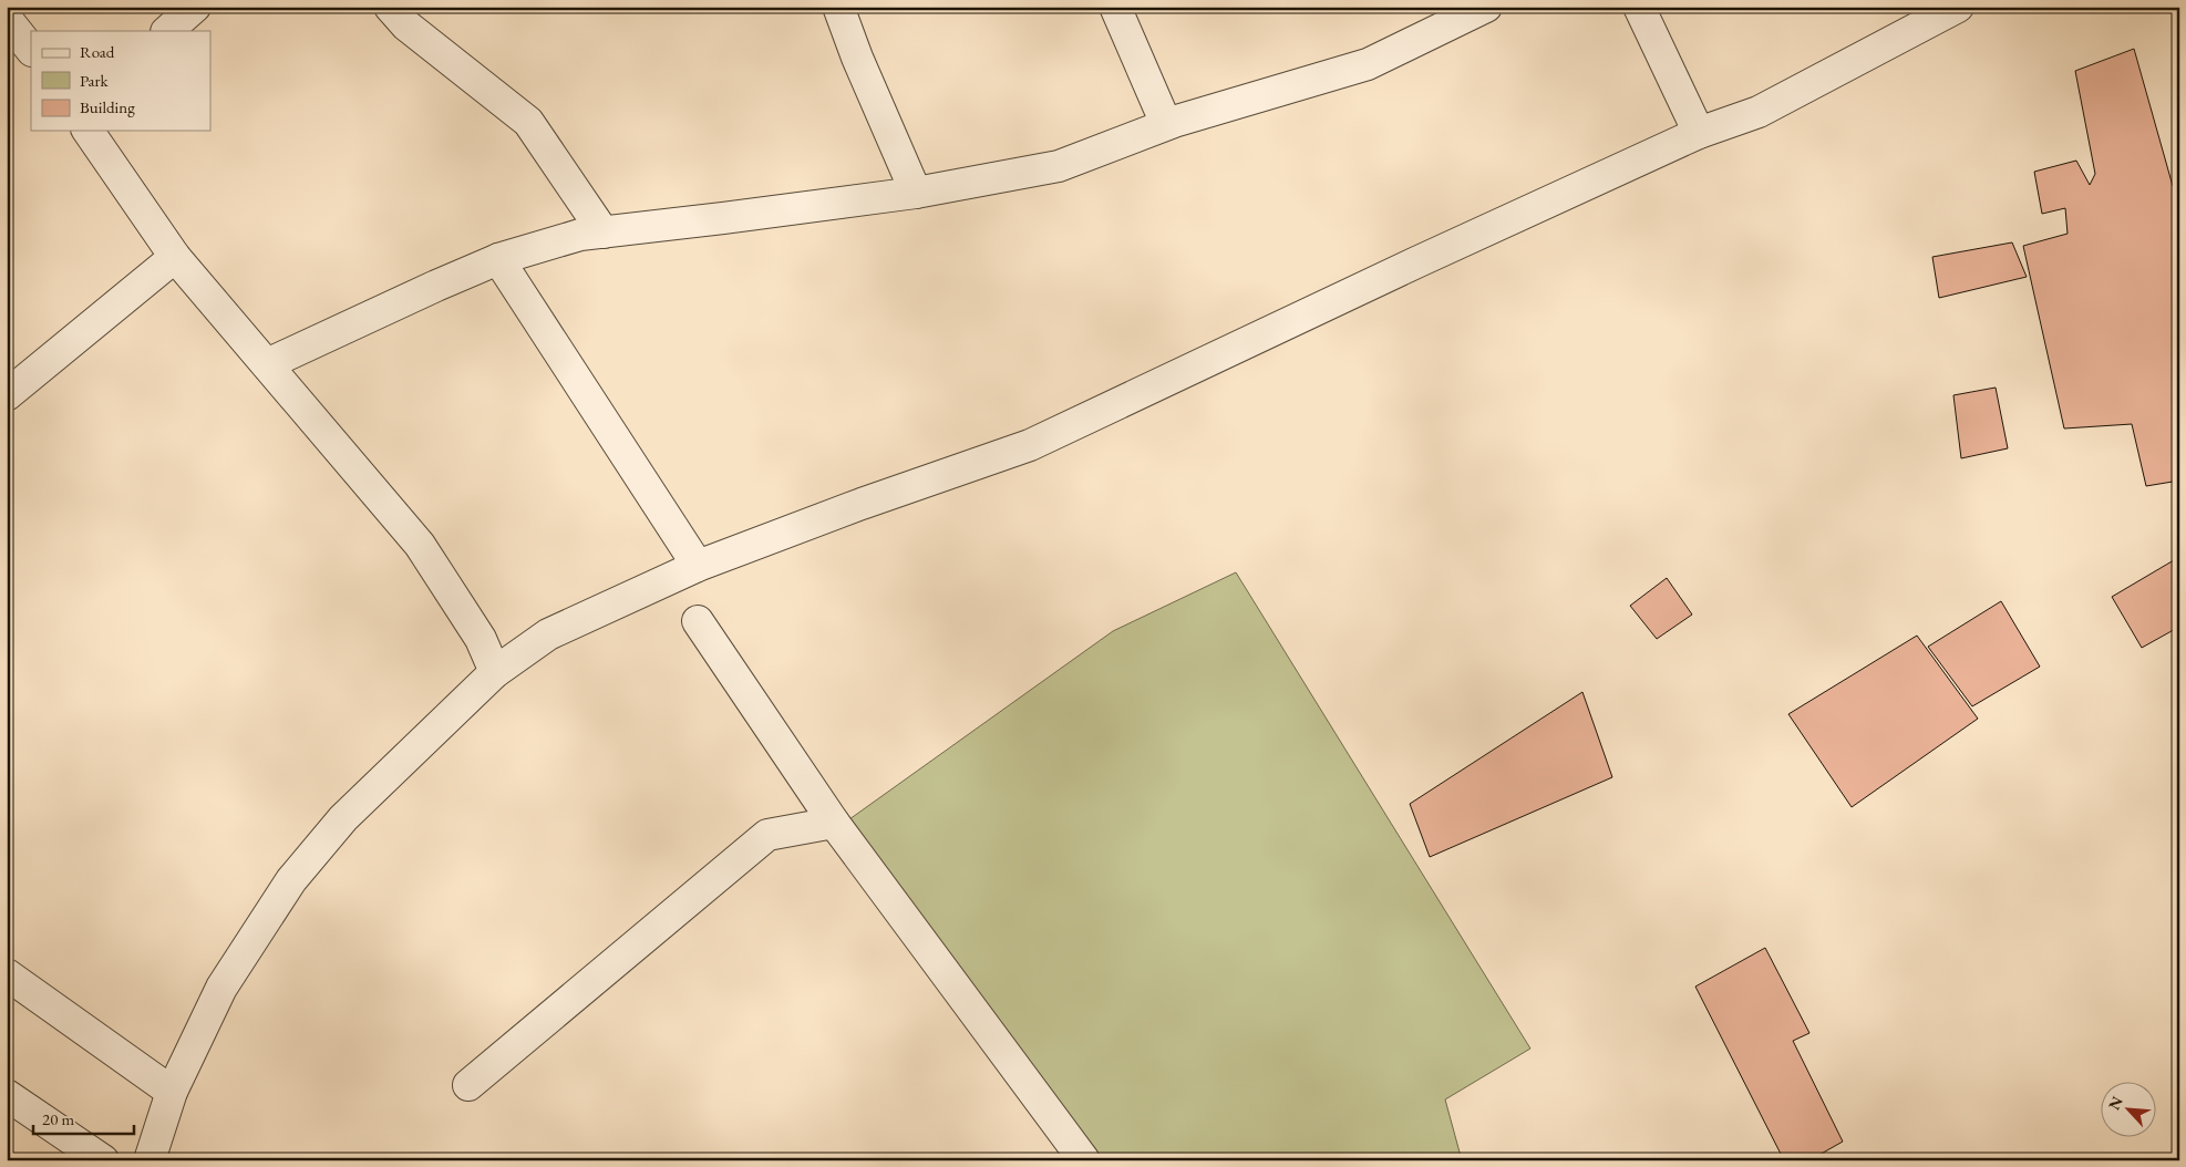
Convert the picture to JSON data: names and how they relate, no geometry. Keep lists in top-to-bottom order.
{
  "legend": ["Road", "Park", "Building"],
  "scale_bar": "20 m",
  "north": "top left"
}
